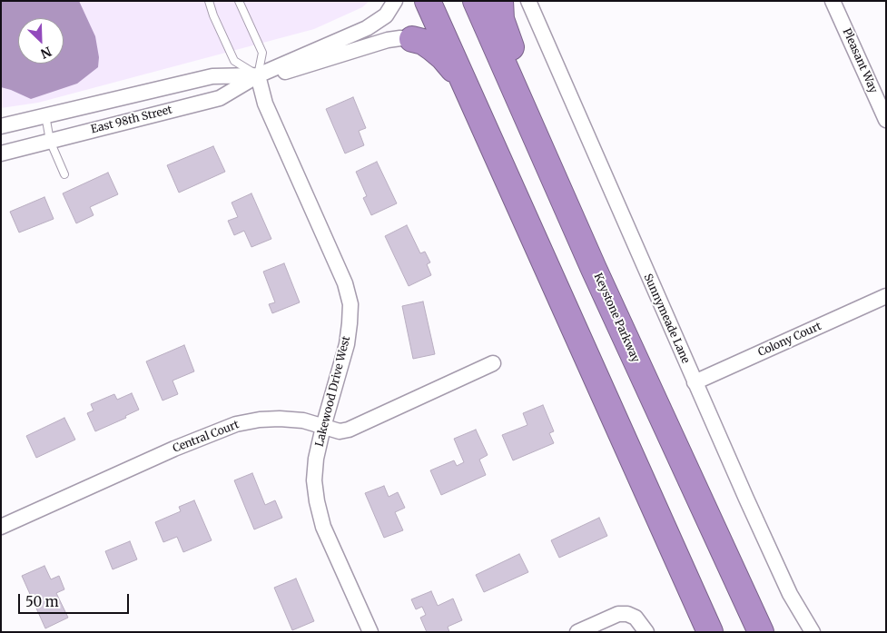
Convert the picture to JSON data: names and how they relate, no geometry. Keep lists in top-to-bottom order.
{
  "streets": {
    "highway": ["Keystone Parkway"],
    "street": [
      "Pleasant Way",
      "East 98th Street",
      "Sunnymeade Lane",
      "Colony Court",
      "Lakewood Drive West",
      "Central Court"
    ]
  },
  "crossings": [
    ["East 98th Street", "Lakewood Drive West"],
    ["Sunnymeade Lane", "Colony Court"],
    ["Lakewood Drive West", "Central Court"]
  ],
  "scale_bar": "50 m",
  "north": "bottom right"
}
